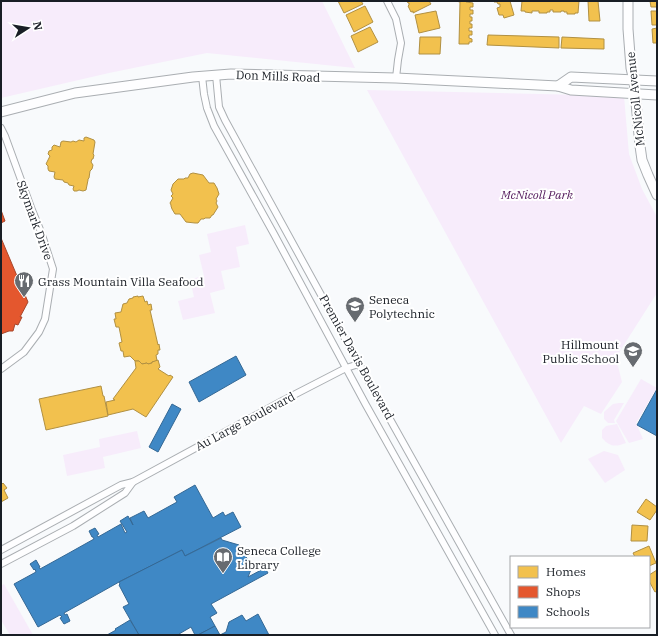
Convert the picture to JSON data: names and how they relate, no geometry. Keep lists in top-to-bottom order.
{
  "streets": {
    "main road": ["Don Mills Road", "McNicoll Avenue"],
    "street": ["Skymark Drive", "Premier Davis Boulevard", "Au Large Boulevard"]
  },
  "crossings": [
    ["Don Mills Road", "McNicoll Avenue"],
    ["Don Mills Road", "Premier Davis Boulevard"],
    ["Premier Davis Boulevard", "Au Large Boulevard"]
  ],
  "parks": ["McNicoll Park"],
  "places": {
    "restaurant": ["Grass Mountain Villa Seafood"],
    "school or university": ["Seneca Polytechnic", "Hillmount Public School"],
    "library": ["Seneca College Library"]
  },
  "legend": ["Homes", "Shops", "Schools"],
  "north": "right"
}
